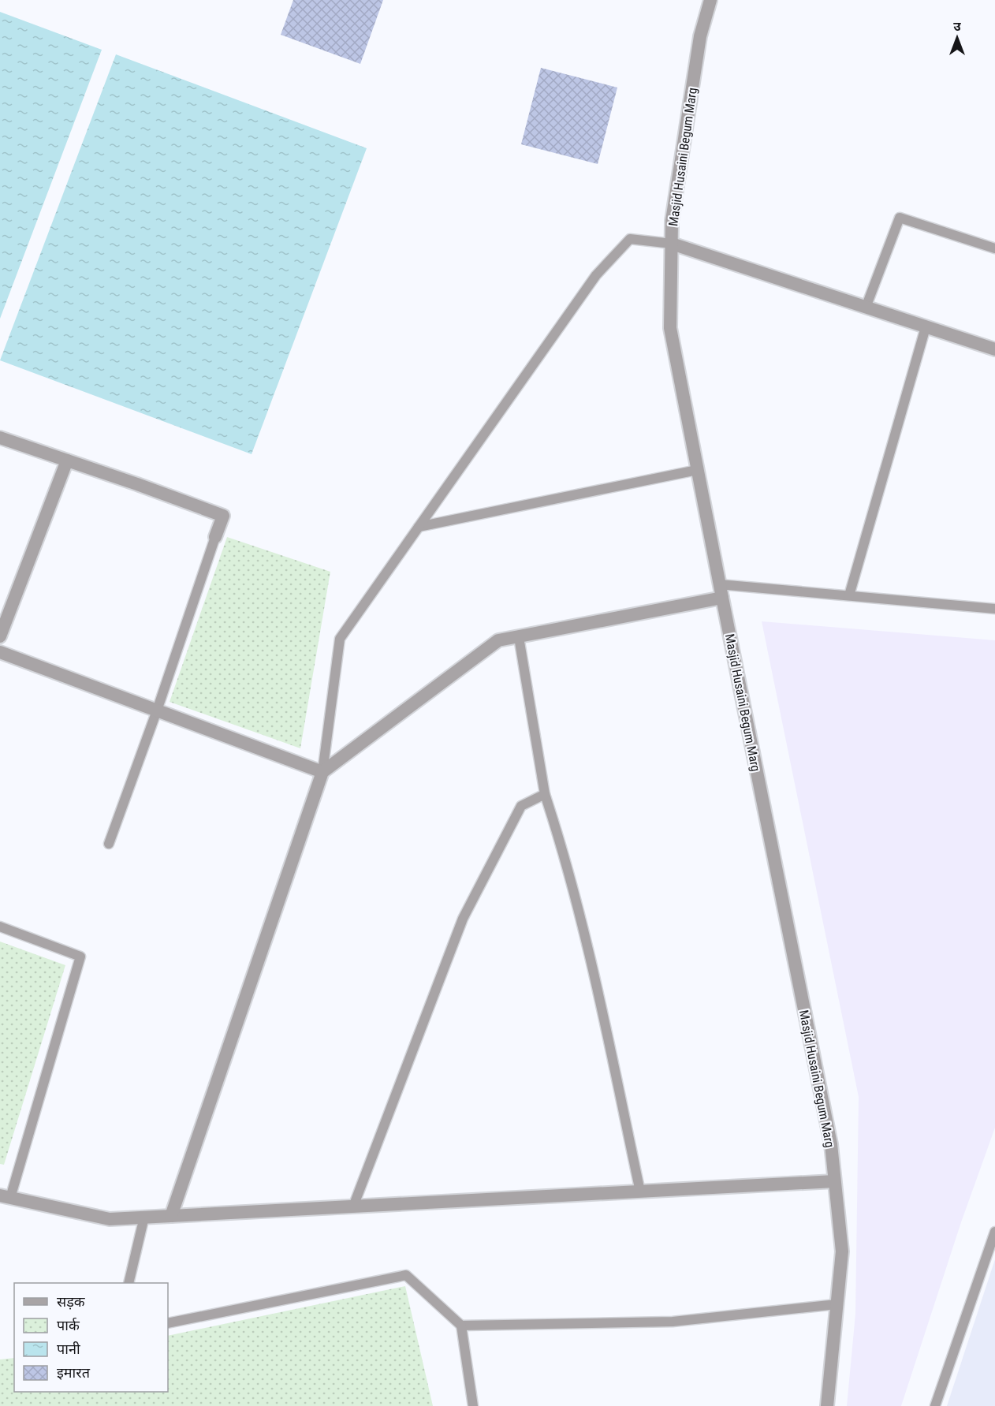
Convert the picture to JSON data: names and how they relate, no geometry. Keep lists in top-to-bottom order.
{
  "streets": {
    "street": ["Masjid Husaini Begum Marg"]
  },
  "legend": [
    "सड़क",
    "पार्क",
    "पानी",
    "इमारत"
  ],
  "north": "top"
}
